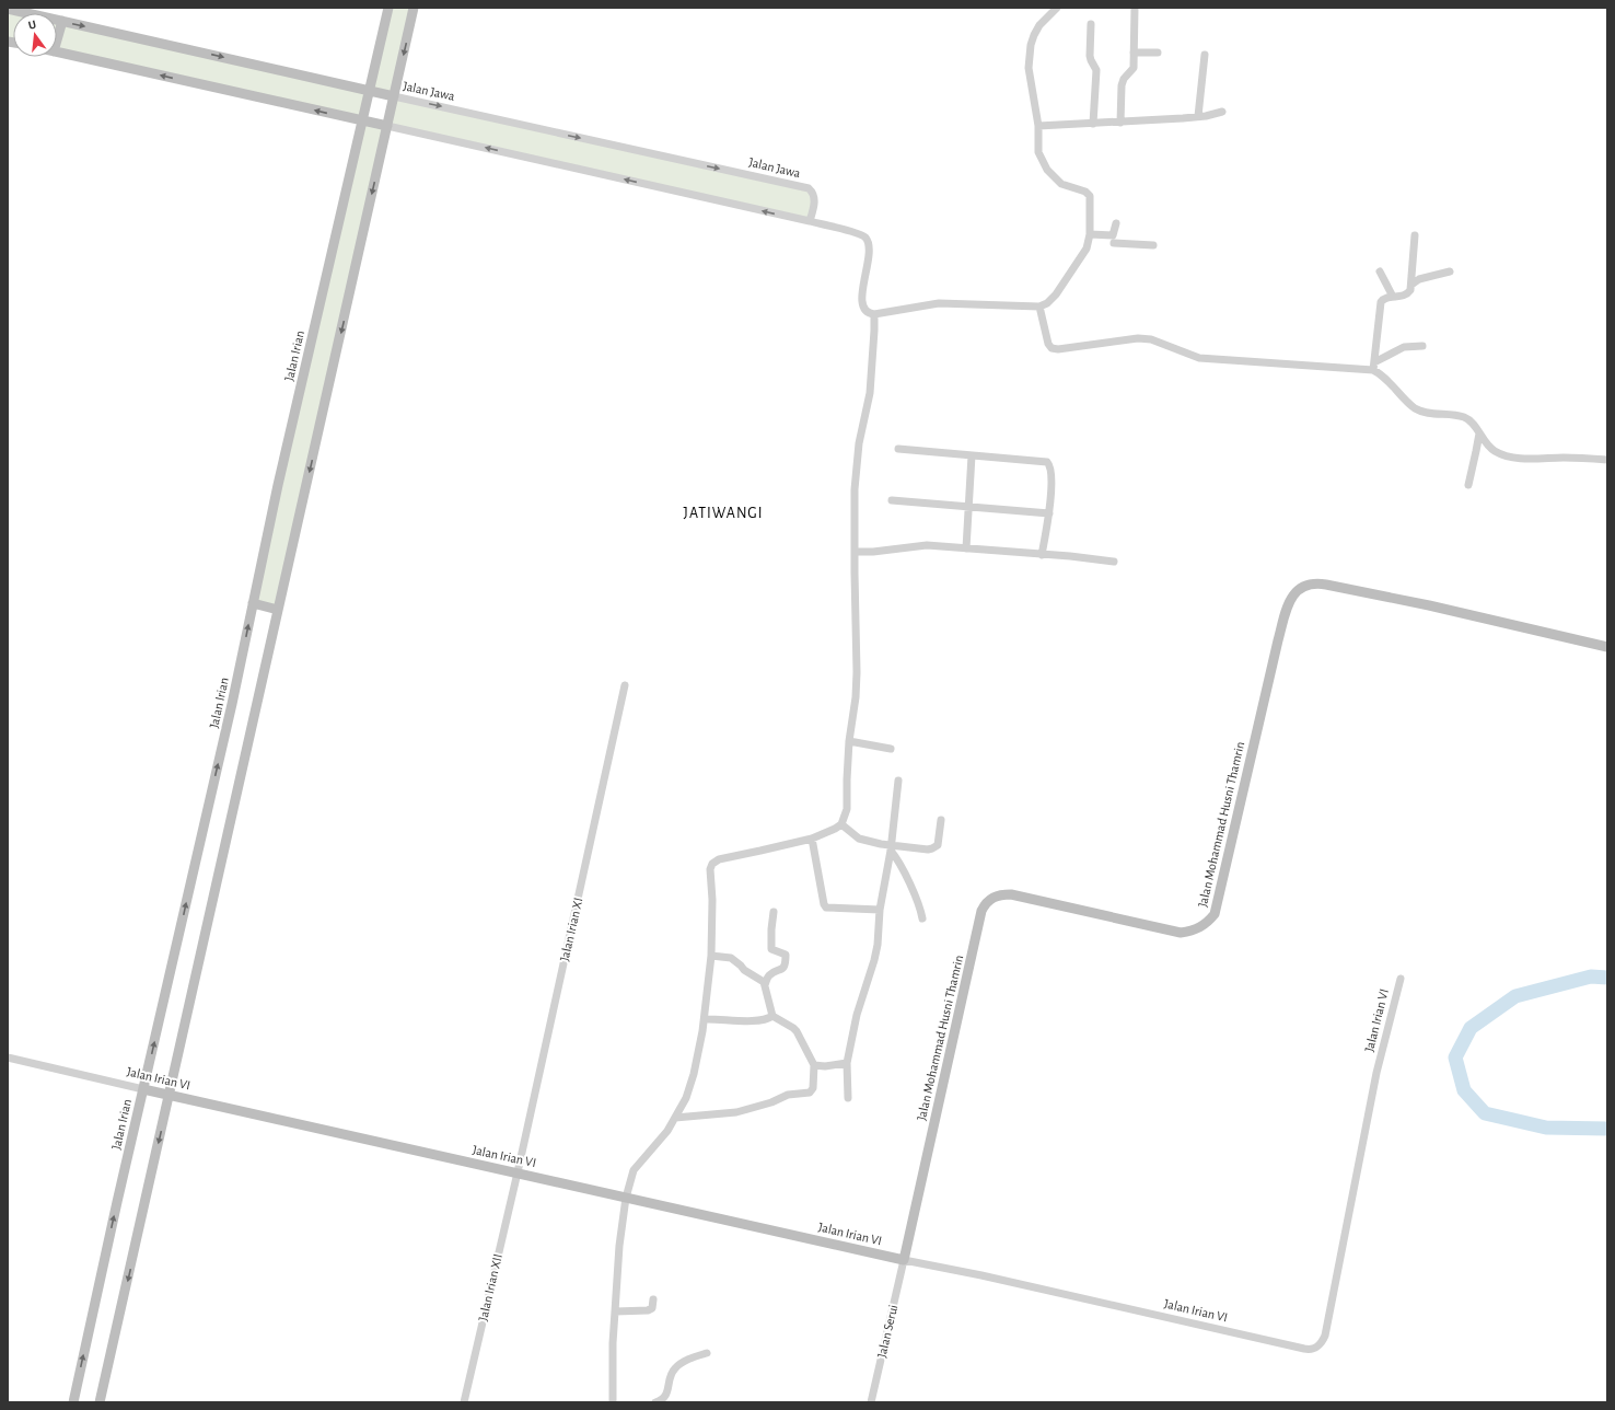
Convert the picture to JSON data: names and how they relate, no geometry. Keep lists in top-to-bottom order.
{
  "streets": {
    "street": [
      "Jalan Jawa",
      "Jalan Irian",
      "Jalan Mohammad Husni Thamrin",
      "Jalan Irian XI",
      "Jalan Irian VI",
      "Jalan Irian XII",
      "Jalan Serui"
    ]
  },
  "crossings": [
    ["Jalan Jawa", "Jalan Irian"],
    ["Jalan Irian", "Jalan Irian VI"],
    ["Jalan Mohammad Husni Thamrin", "Jalan Irian VI"],
    ["Jalan Mohammad Husni Thamrin", "Jalan Serui"],
    ["Jalan Irian XI", "Jalan Irian VI"],
    ["Jalan Irian XI", "Jalan Irian XII"],
    ["Jalan Irian VI", "Jalan Irian XII"],
    ["Jalan Irian VI", "Jalan Serui"]
  ],
  "districts": ["JATIWANGI"],
  "north": "top"
}
